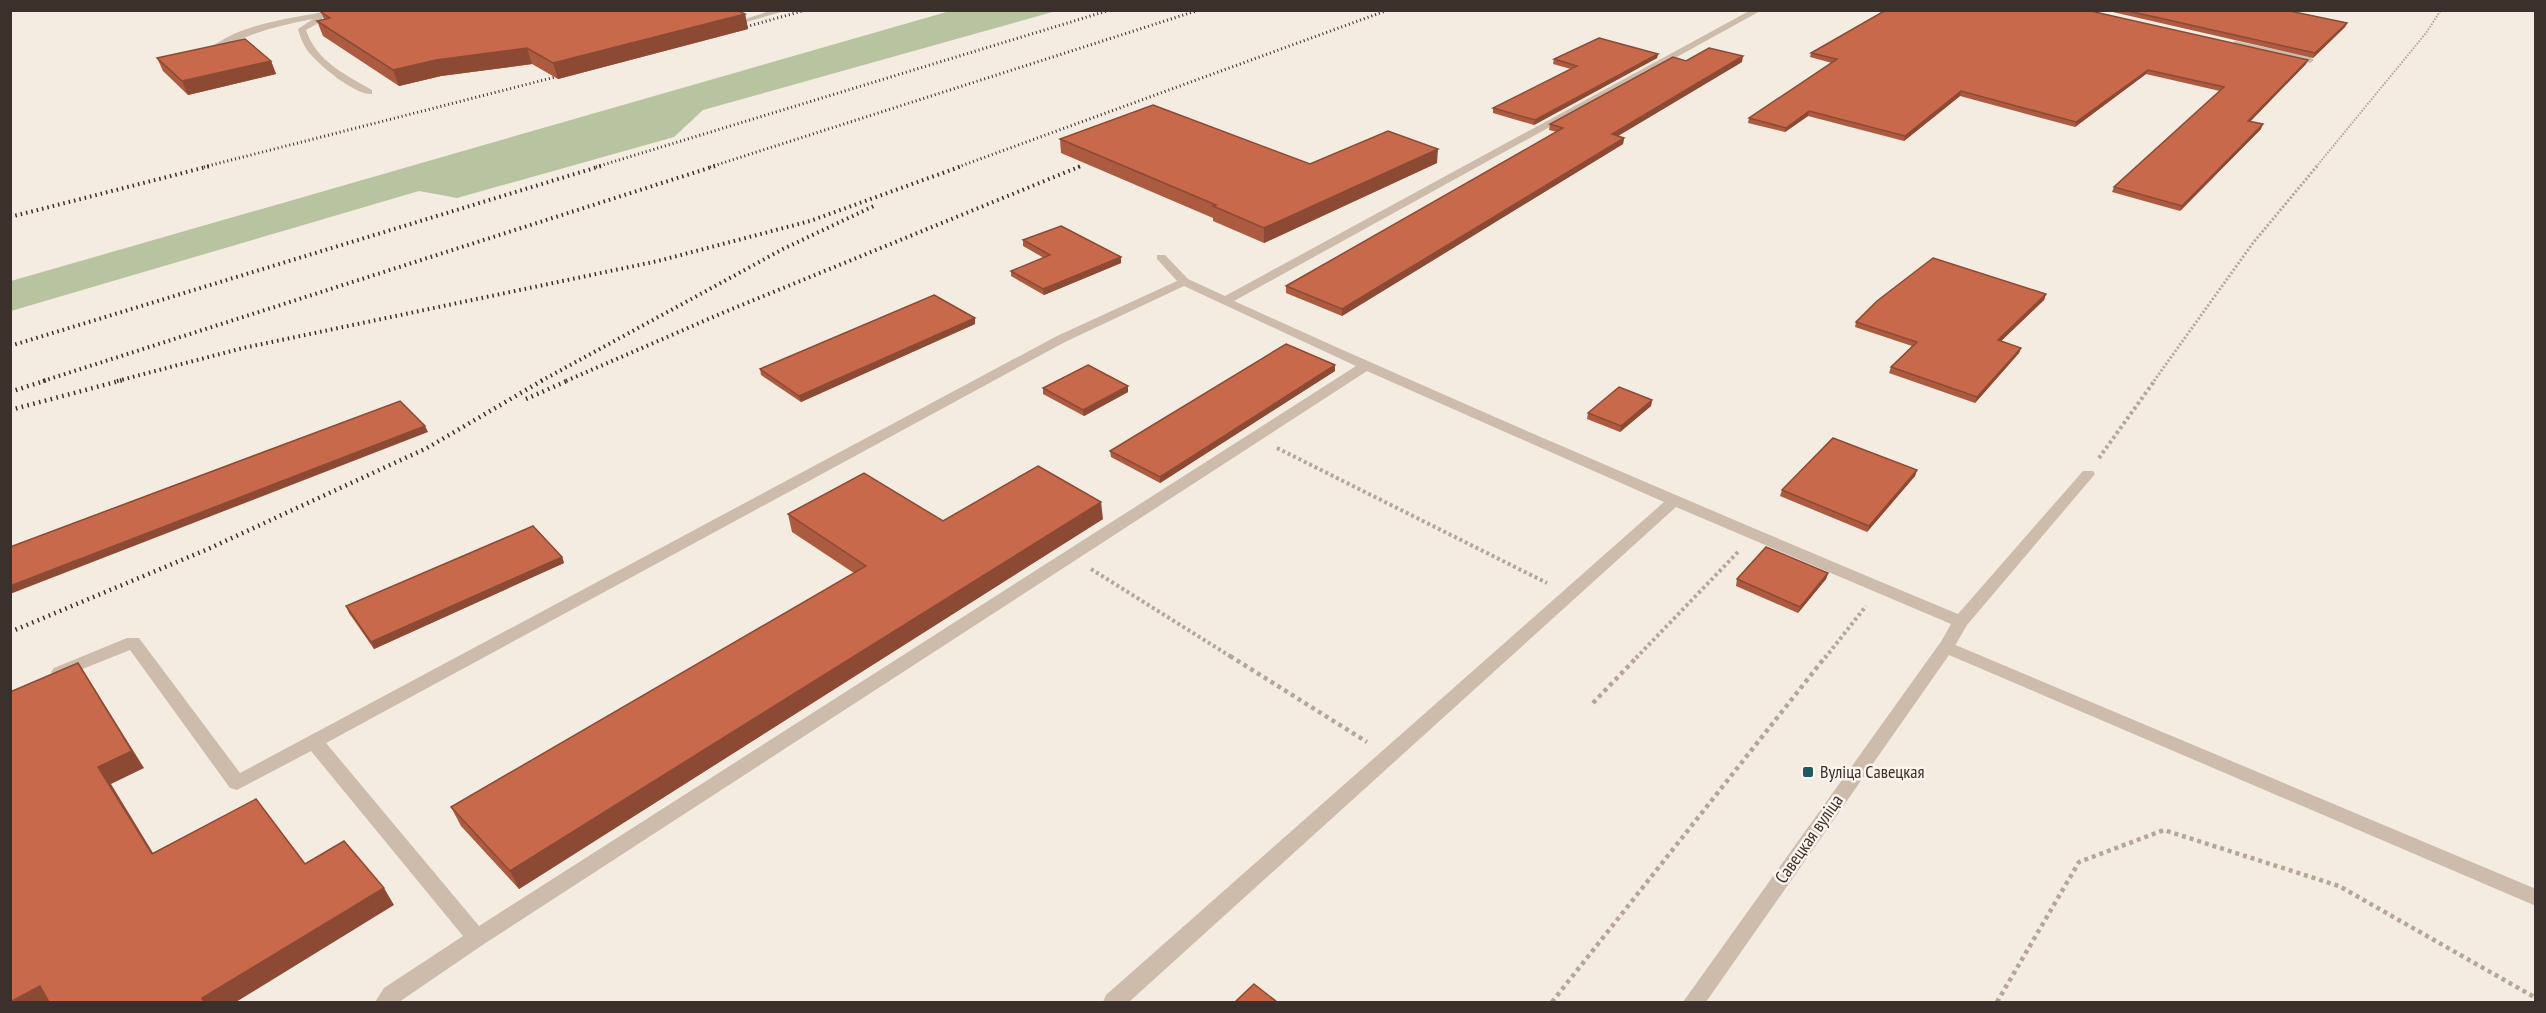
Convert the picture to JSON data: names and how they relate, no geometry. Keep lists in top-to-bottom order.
{
  "streets": {
    "street": ["Савецкая вуліца"]
  },
  "places": {
    "transit": ["Вуліца Савецкая"]
  }
}
